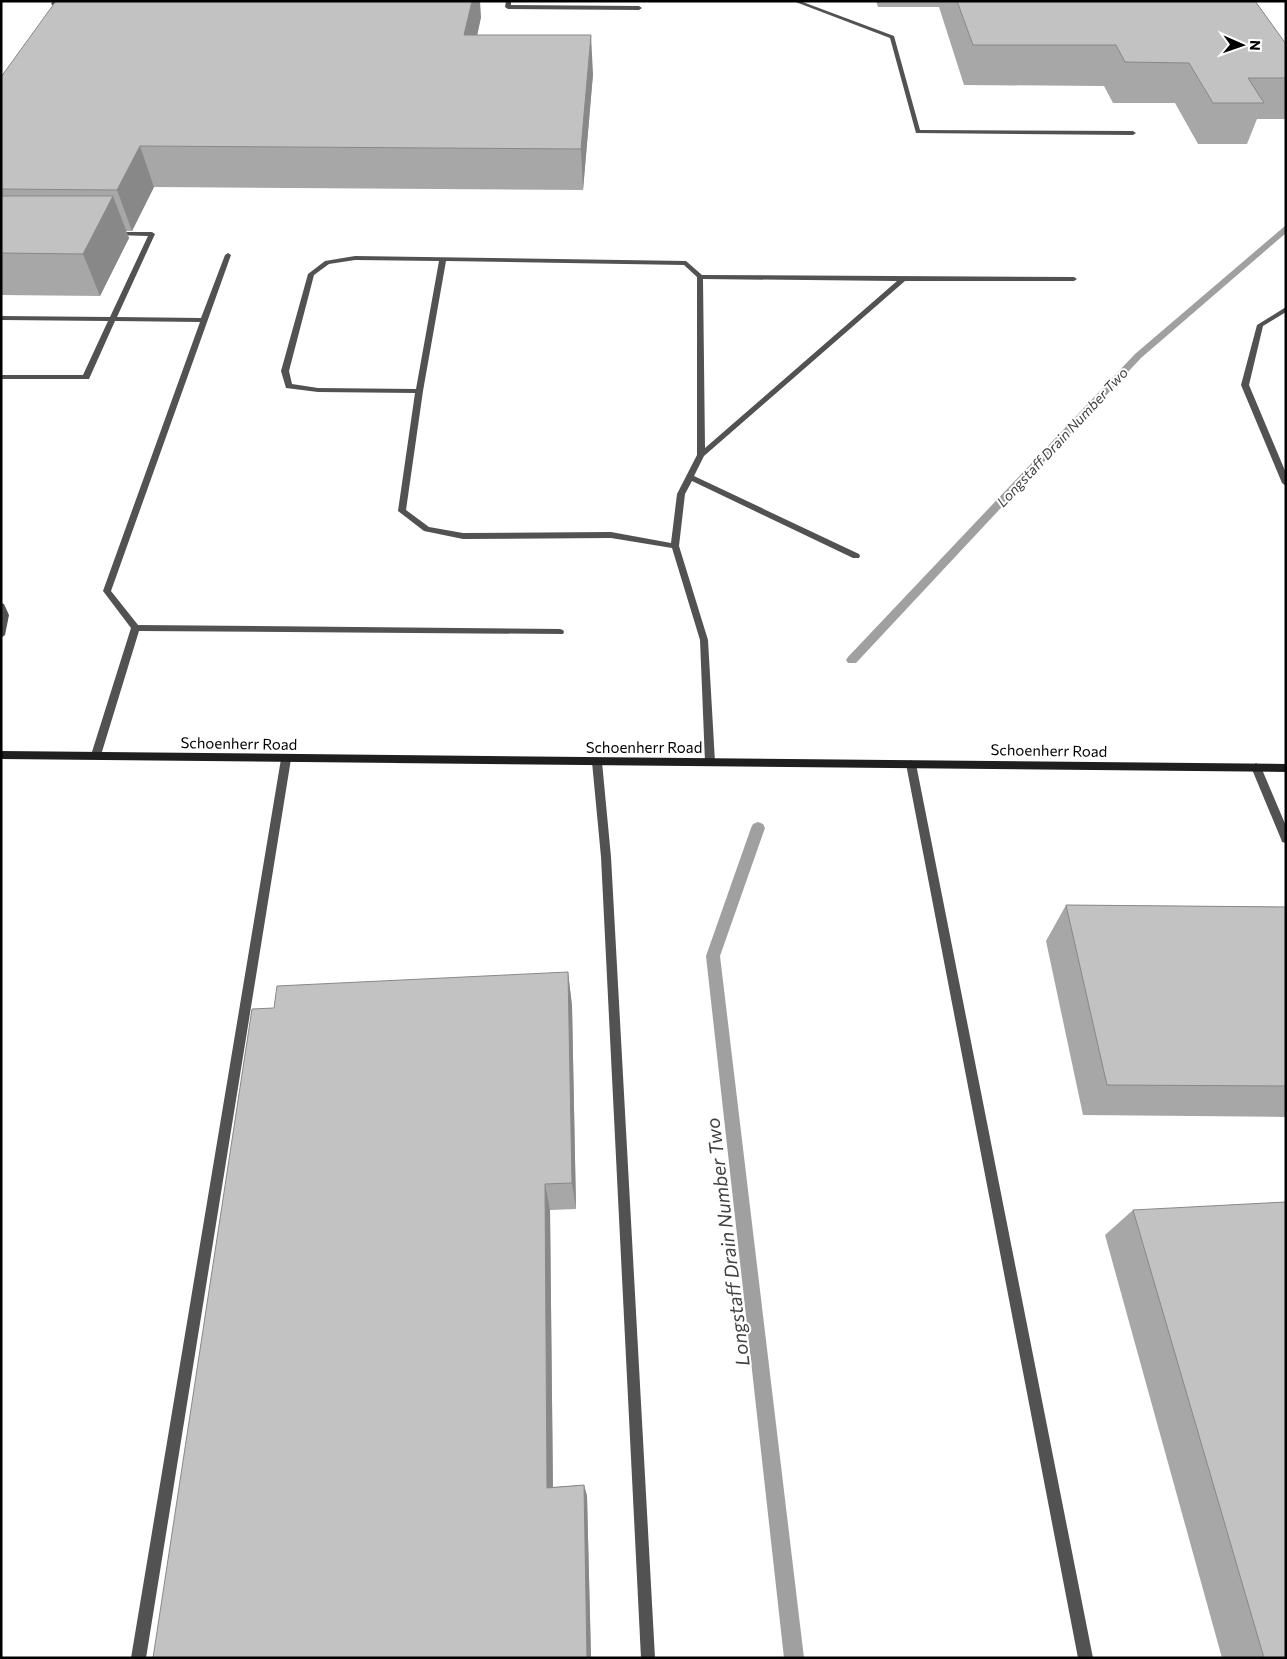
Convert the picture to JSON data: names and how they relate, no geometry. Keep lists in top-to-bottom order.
{
  "streets": {
    "street": ["Schoenherr Road"]
  },
  "water": ["Longstaff Drain Number Two"],
  "north": "right"
}
